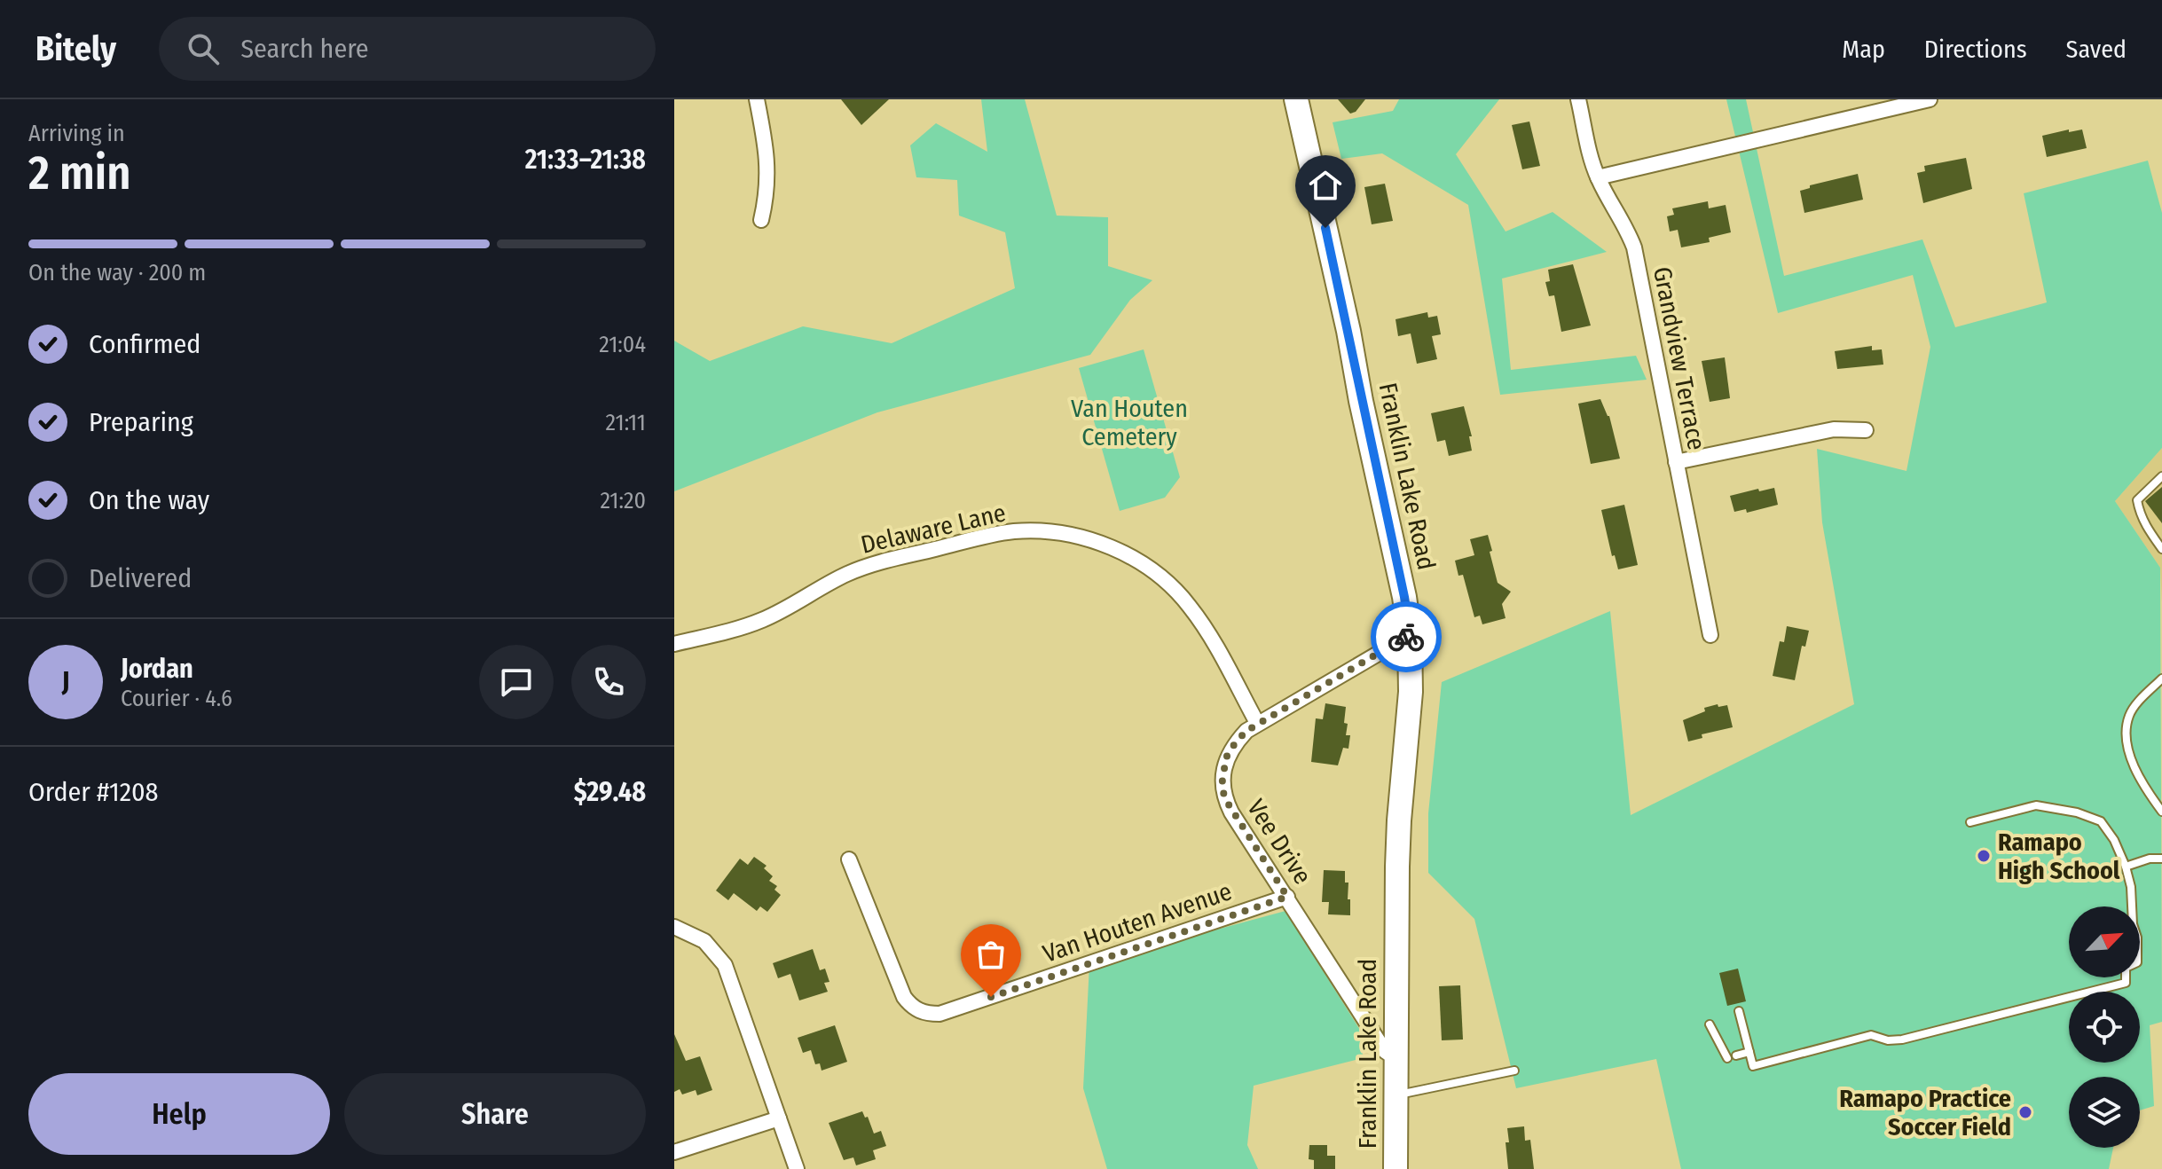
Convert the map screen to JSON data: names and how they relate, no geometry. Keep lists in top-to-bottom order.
{
  "streets": {
    "main road": ["Franklin Lake Road"],
    "street": [
      "Grandview Terrace",
      "Delaware Lane",
      "Vee Drive",
      "Van Houten Avenue"
    ]
  },
  "crossings": [
    ["Franklin Lake Road", "Vee Drive"],
    ["Delaware Lane", "Vee Drive"],
    ["Vee Drive", "Van Houten Avenue"]
  ],
  "parks": ["Van Houten Cemetery"],
  "places": ["Ramapo High School", "Ramapo Practice Soccer Field"],
  "north": "top right",
  "page": {
    "header": "Bitely",
    "search": "Search here",
    "nav": ["Map", "Directions", "Saved"],
    "heading": ["2 min", "Arriving in", "21:33–21:38"],
    "panel": [
      "Jordan",
      "Courier · 4.6",
      "Order #1208",
      "$29.48"
    ],
    "bar": "On the way · 200 m",
    "list": [
      ["Confirmed", "21:04"],
      ["Preparing", "21:11"],
      ["On the way", "21:20"],
      "Delivered"
    ],
    "round": "J",
    "buttons": ["Help", "Share"]
  }
}
